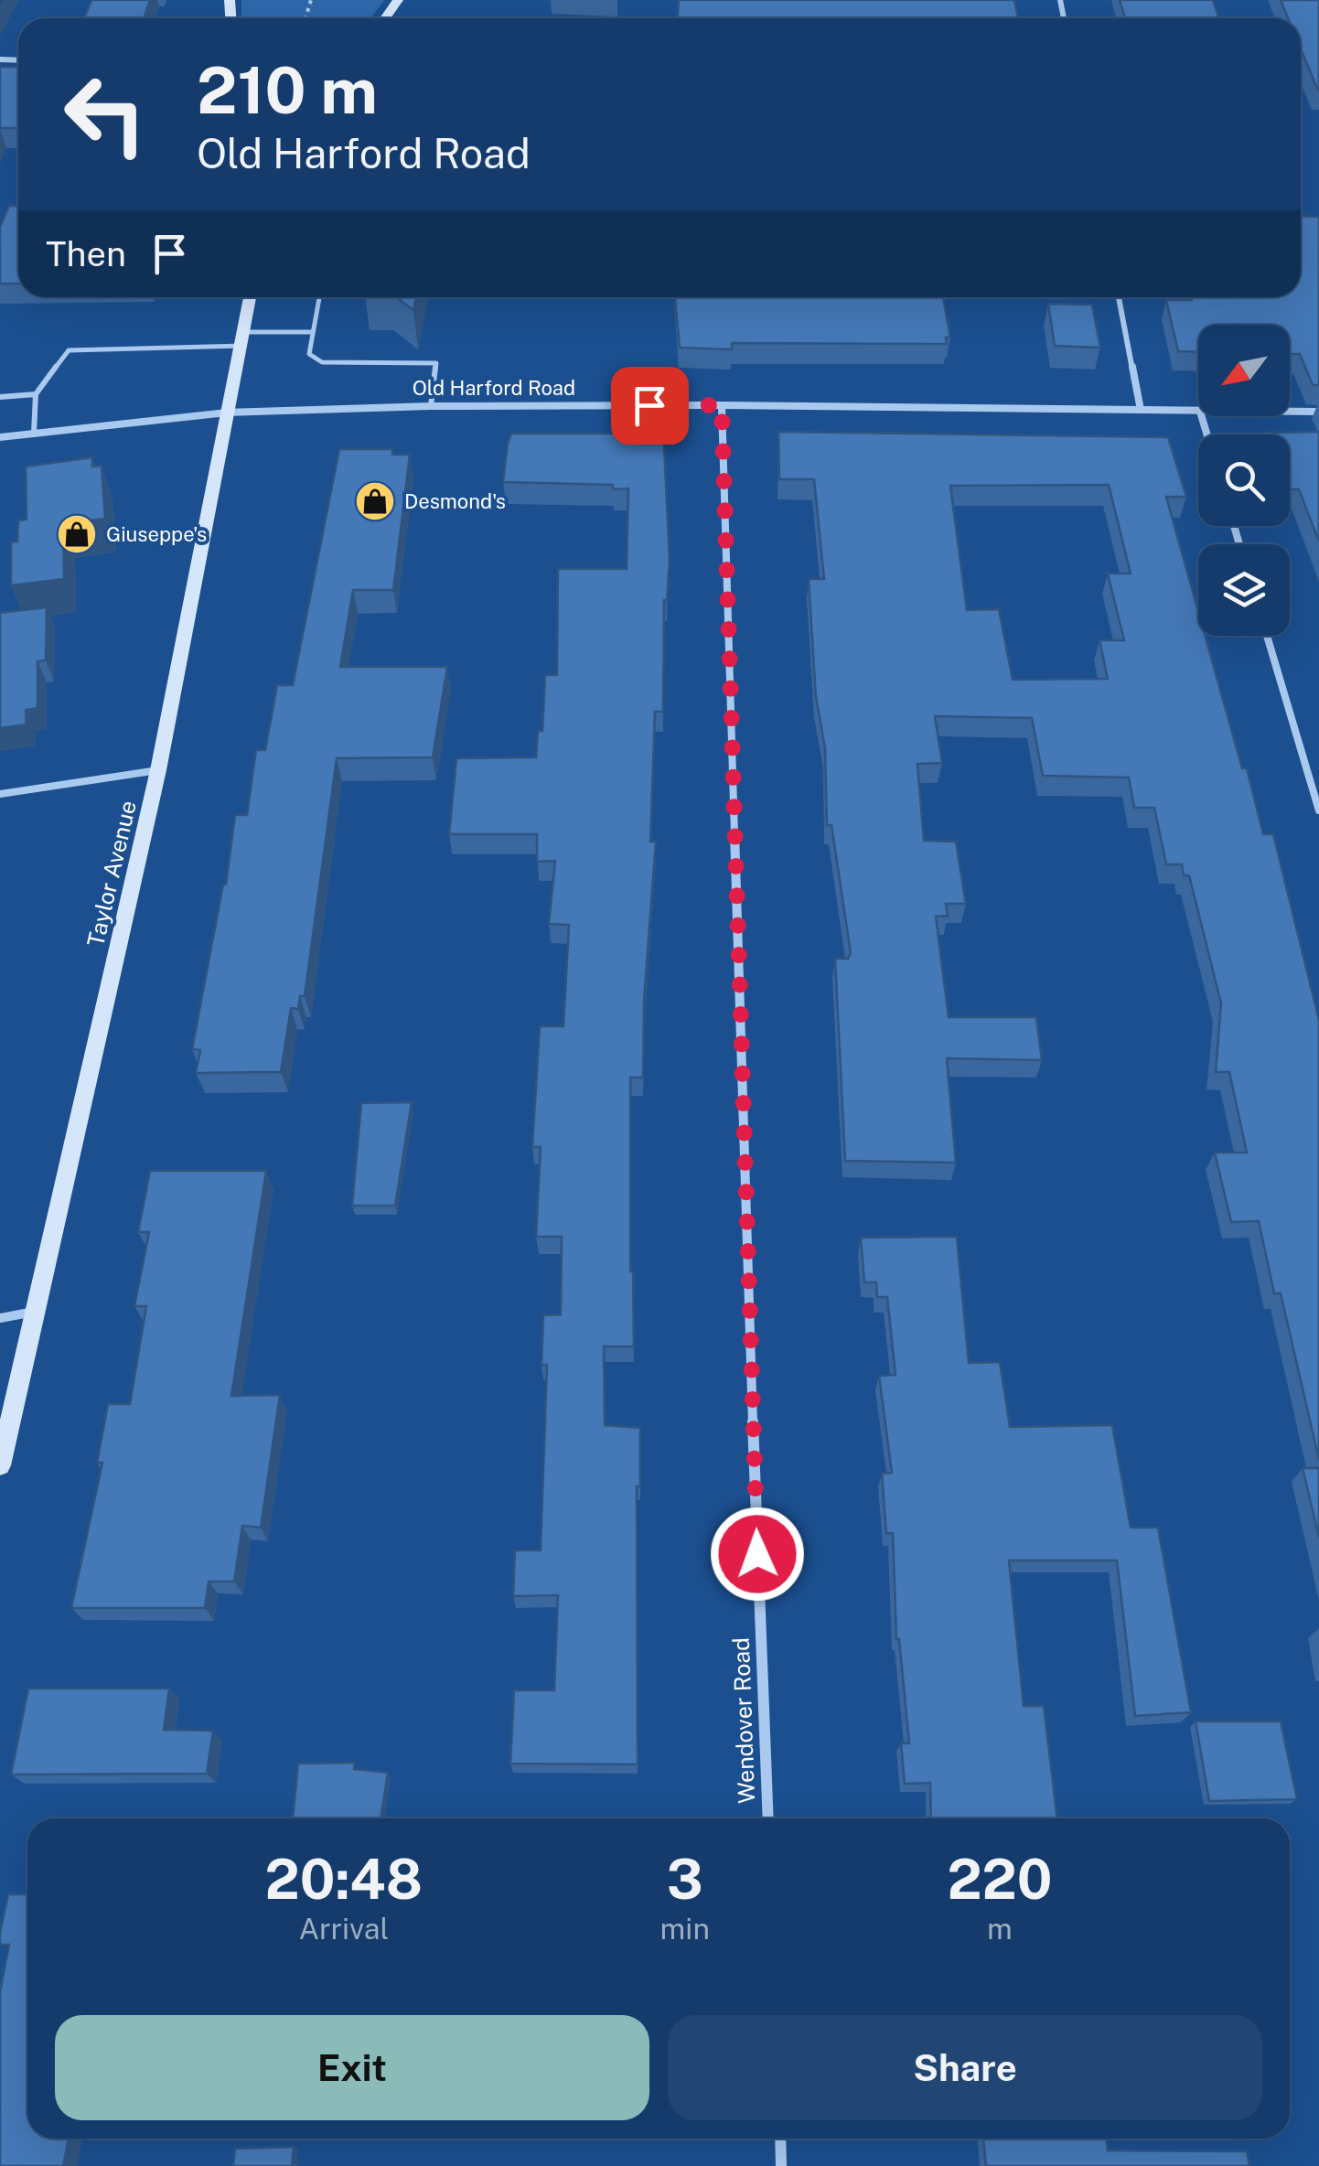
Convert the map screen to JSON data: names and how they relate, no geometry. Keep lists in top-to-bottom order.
{
  "streets": {
    "main road": ["Taylor Avenue"],
    "street": ["Old Harford Road", "Wendover Road"]
  },
  "crossings": [
    ["Old Harford Road", "Taylor Avenue"],
    ["Old Harford Road", "Wendover Road"]
  ],
  "places": {
    "shop": ["Desmond's", "Giuseppe's"]
  },
  "north": "bottom left",
  "page": {
    "turn": ["210 m", "Old Harford Road"],
    "then": "Then",
    "eta": [
      "20:48",
      "Arrival",
      "3",
      "min",
      "220",
      "m"
    ],
    "buttons": ["Exit", "Share"]
  }
}
